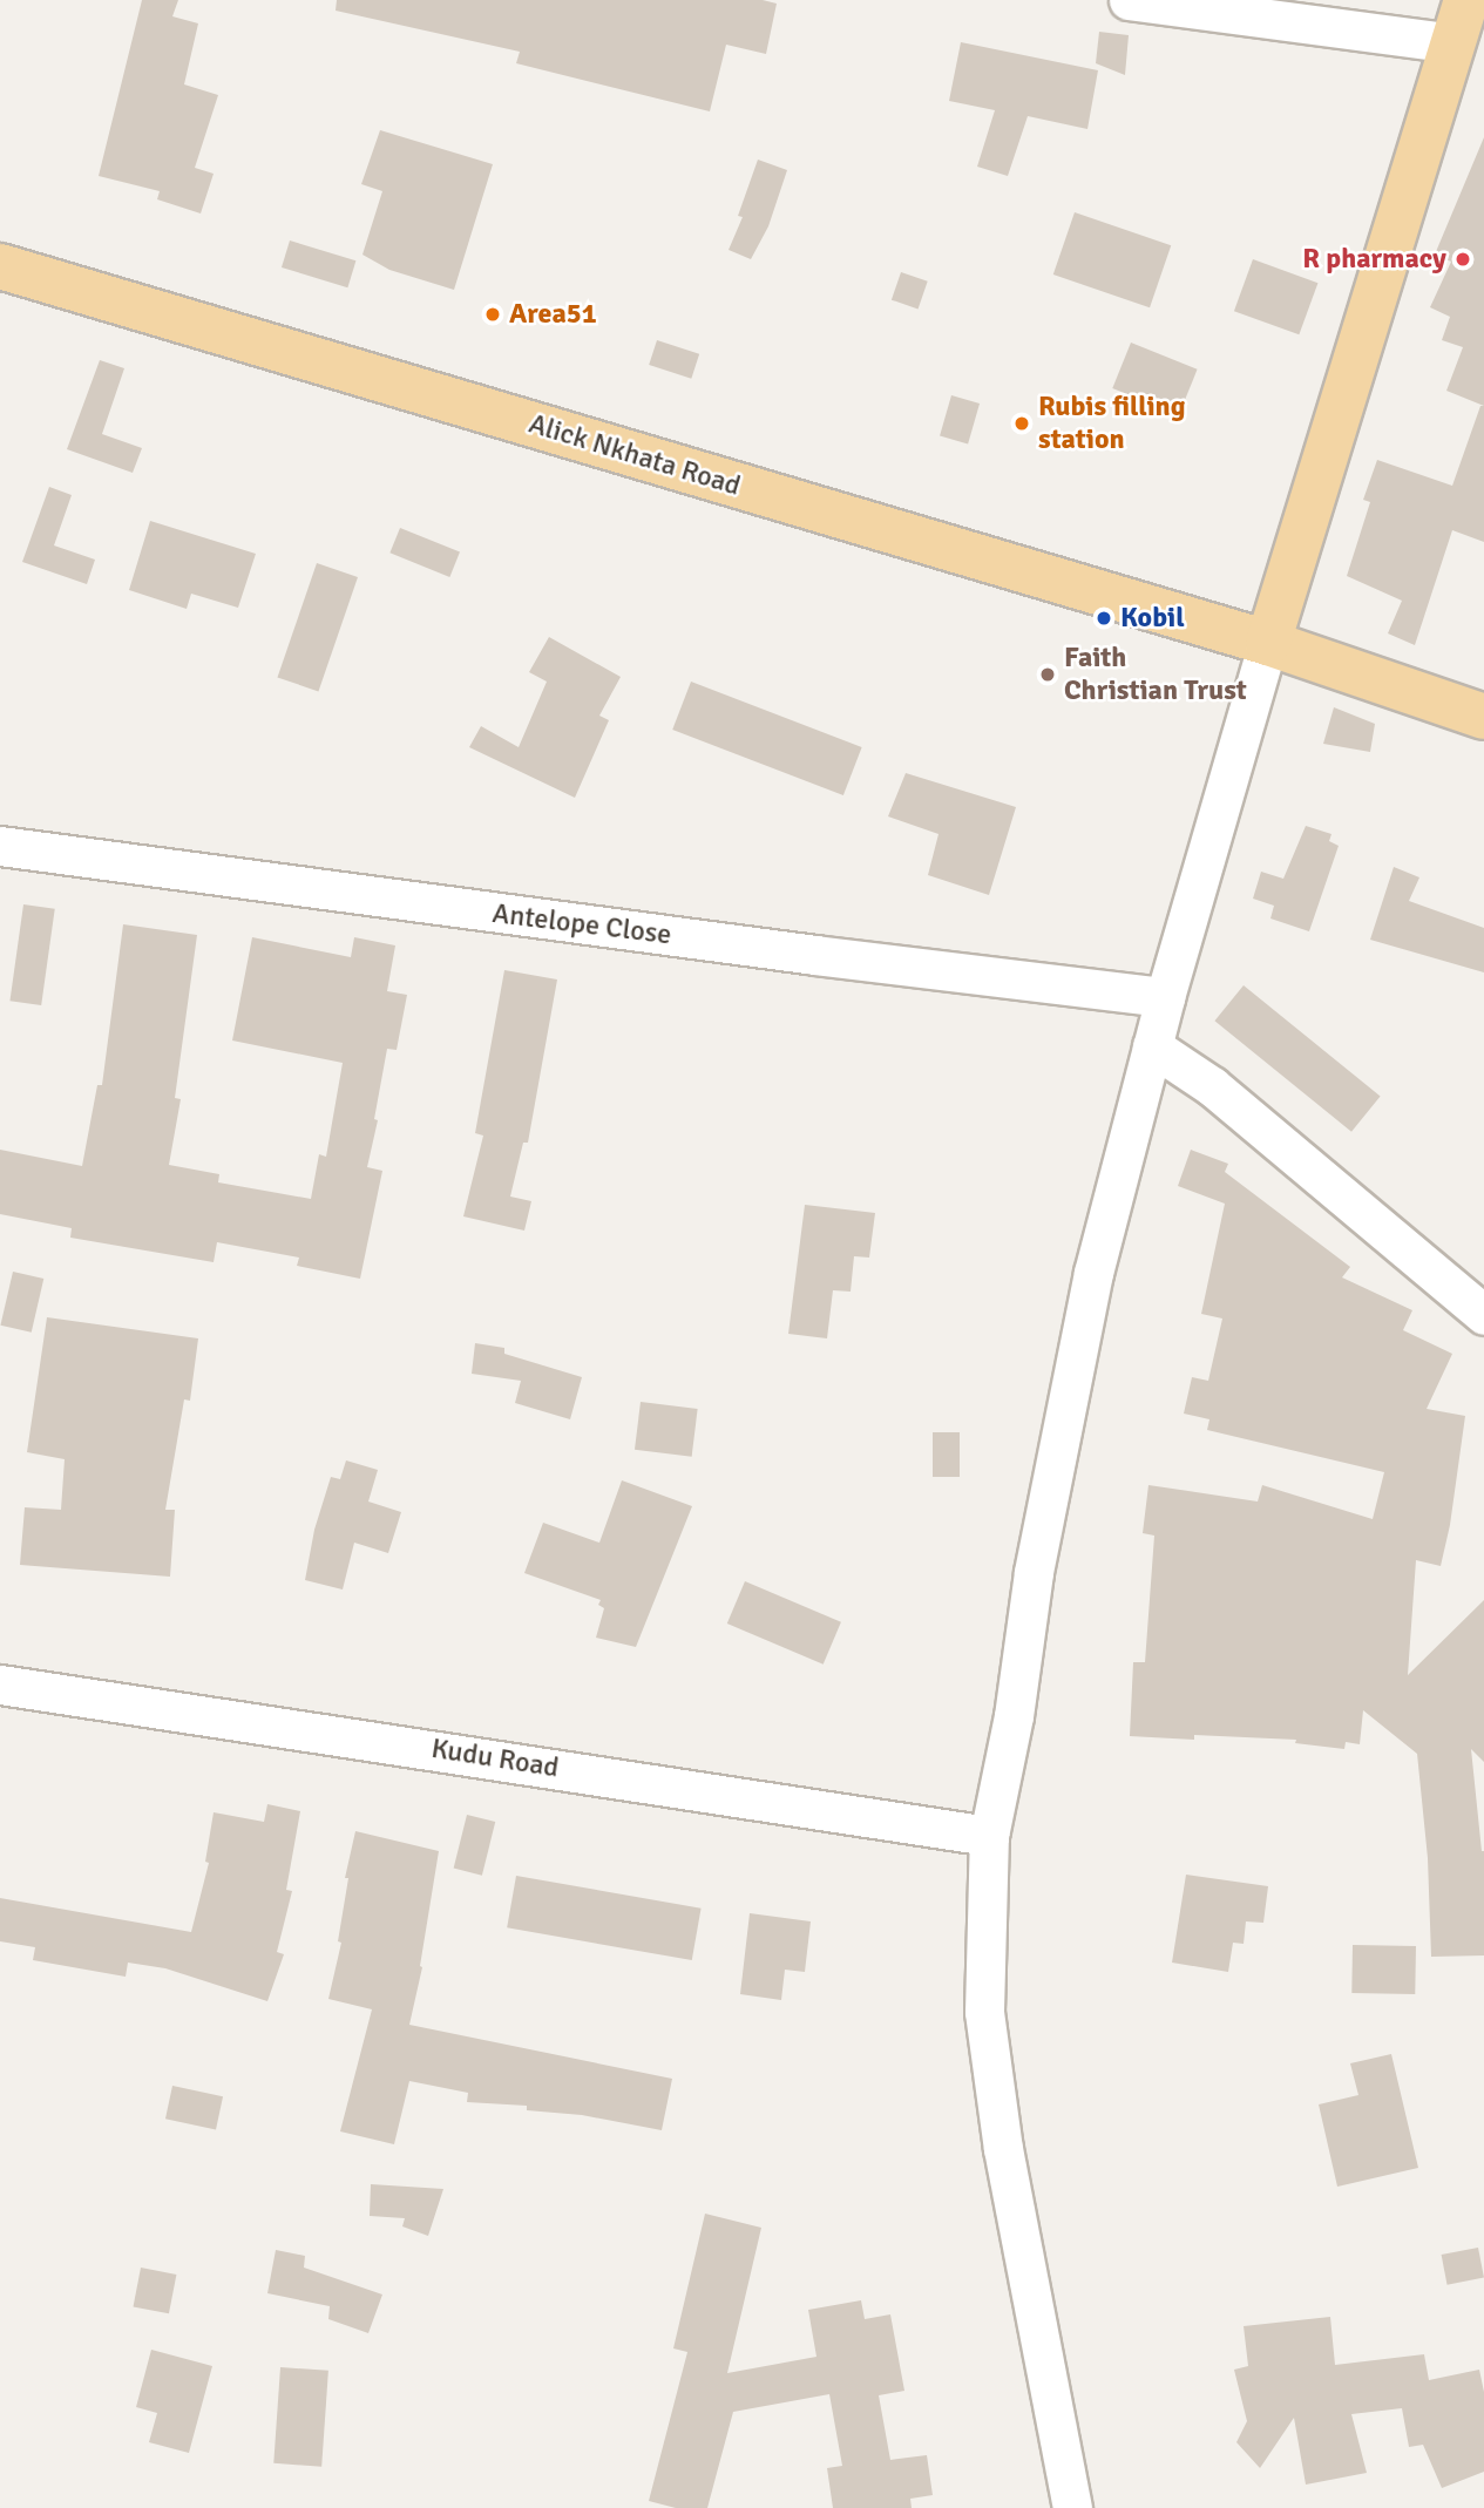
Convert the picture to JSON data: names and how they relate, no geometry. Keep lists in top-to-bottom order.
{
  "streets": {
    "main road": ["Alick Nkhata Road"],
    "street": ["Antelope Close", "Kudu Road"]
  },
  "places": [
    "R pharmacy",
    "Area51",
    "Rubis filling station",
    "Kobil",
    "Faith Christian Trust"
  ]
}
